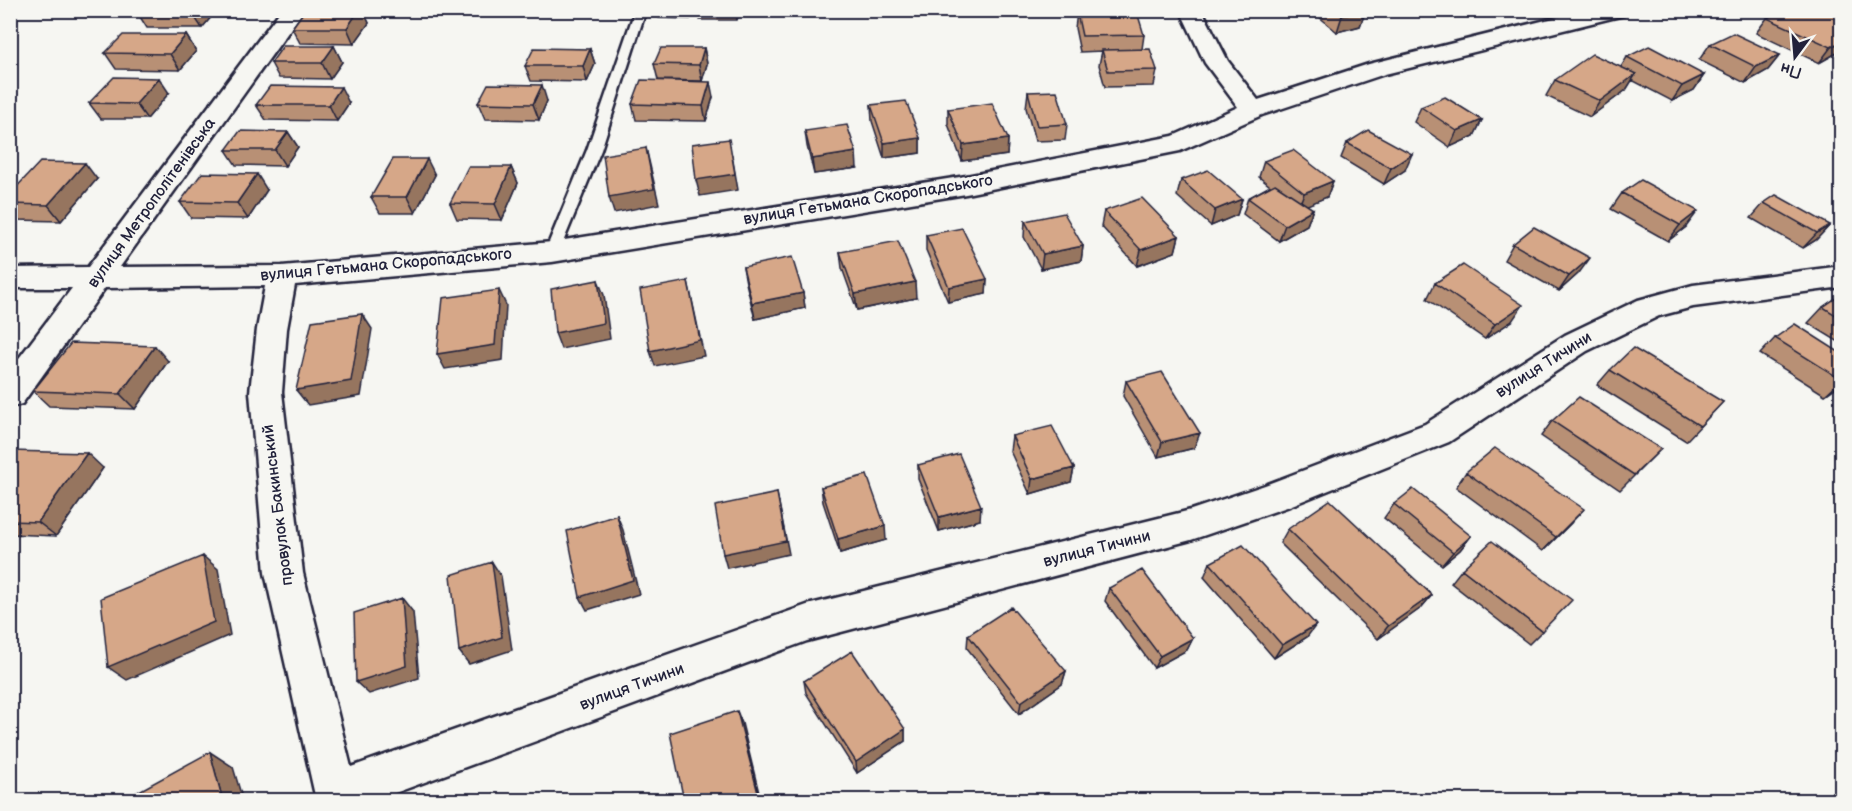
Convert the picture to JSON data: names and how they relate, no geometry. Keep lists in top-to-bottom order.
{
  "streets": {
    "street": [
      "вулиця Гетьмана Скоропадського",
      "вулиця Метрополітенівська",
      "вулиця Тичини",
      "провулок Бакинський"
    ]
  },
  "crossings": [
    ["вулиця Гетьмана Скоропадського", "вулиця Метрополітенівська"],
    ["вулиця Гетьмана Скоропадського", "провулок Бакинський"],
    ["вулиця Тичини", "провулок Бакинський"]
  ],
  "north": "bottom"
}
